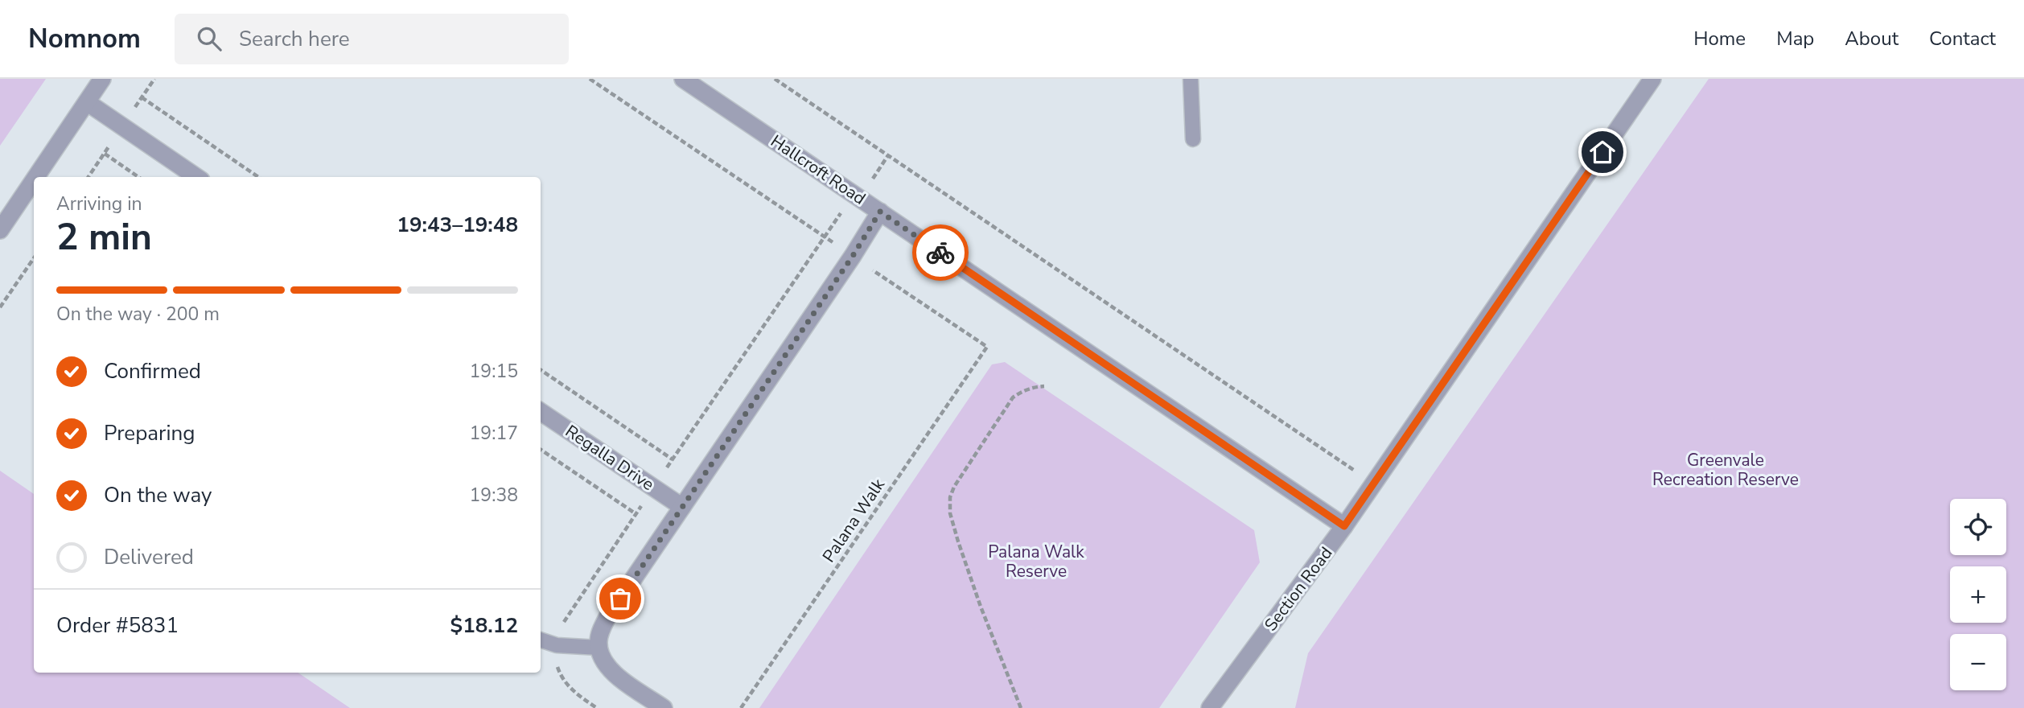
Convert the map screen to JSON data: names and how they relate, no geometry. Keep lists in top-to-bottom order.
{
  "streets": {
    "street": ["Hallcroft Road", "Regalla Drive", "Section Road"],
    "path": ["Palana Walk"]
  },
  "crossings": [
    ["Hallcroft Road", "Section Road"]
  ],
  "parks": ["Greenvale Recreation Reserve", "Palana Walk Reserve"],
  "page": {
    "header": "Nomnom",
    "search": "Search here",
    "nav": [
      "Home",
      "Map",
      "About",
      "Contact"
    ],
    "heading": ["2 min", "Arriving in", "19:43–19:48"],
    "panel": ["Order #5831", "$18.12"],
    "bar": "On the way · 200 m",
    "list": [
      ["Confirmed", "19:15"],
      ["Preparing", "19:17"],
      ["On the way", "19:38"],
      "Delivered"
    ],
    "map_buttons": ["+", "−"]
  }
}
